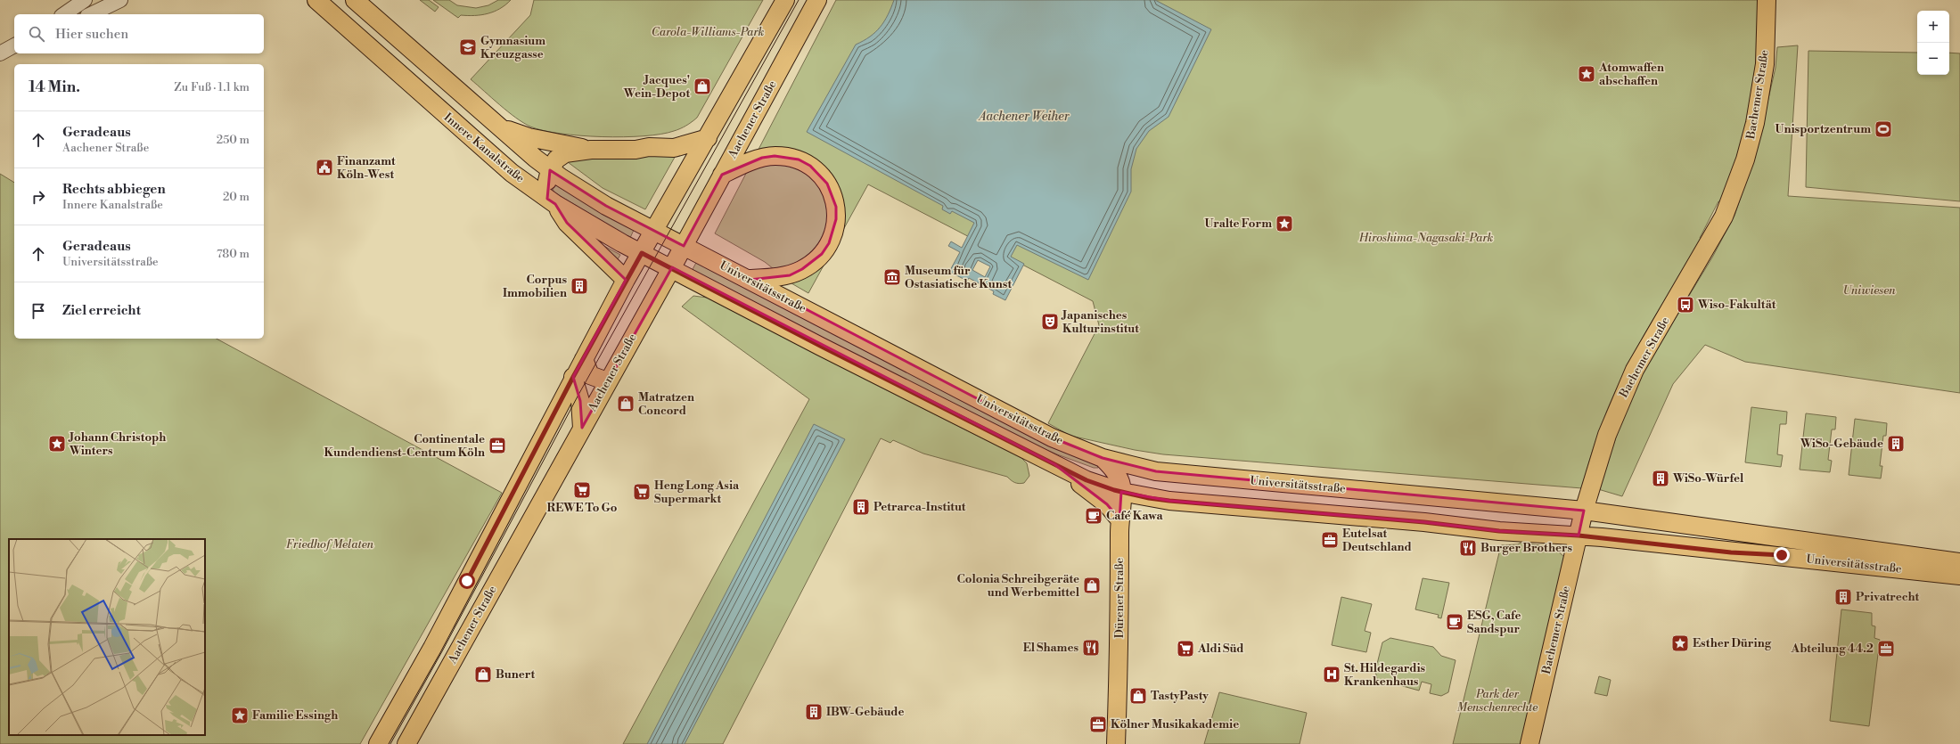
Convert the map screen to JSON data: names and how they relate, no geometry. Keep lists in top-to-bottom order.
{
  "streets": {
    "main road": [
      "Bachemer Straße",
      "Aachener Straße",
      "Innere Kanalstraße",
      "Universitätsstraße",
      "Dürener Straße"
    ]
  },
  "crossings": [
    ["Bachemer Straße", "Universitätsstraße"],
    ["Aachener Straße", "Innere Kanalstraße"],
    ["Aachener Straße", "Universitätsstraße"],
    ["Innere Kanalstraße", "Universitätsstraße"],
    ["Universitätsstraße", "Dürener Straße"]
  ],
  "water": ["Aachener Weiher"],
  "parks": [
    "Carola-Williams-Park",
    "Hiroshima-Nagasaki-Park",
    "Uniwiesen",
    "Friedhof Melaten",
    "Park der Menschenrechte"
  ],
  "places": {
    "school or university": ["Gymnasium Kreuzgasse"],
    "place": [
      "Atomwaffen abschaffen",
      "Uralte Form",
      "Johann Christoph Winters",
      "Esther Düring",
      "Familie Essingh"
    ],
    "shop": [
      "Jacques' Wein-Depot",
      "Matratzen Concord",
      "Colonia Schreibgeräte und Werbemittel",
      "Bunert",
      "TastyPasty"
    ],
    "sports": ["Unisportzentrum"],
    "public building": ["Finanzamt Köln-West"],
    "museum": ["Museum für Ostasiatische Kunst"],
    "building": [
      "Corpus Immobilien",
      "WiSo-Gebäude",
      "WiSo-Würfel",
      "Petrarca-Institut",
      "Privatrecht",
      "IBW-Gebäude"
    ],
    "bus stop": ["Wiso-Fakultät"],
    "theatre": ["Japanisches Kulturinstitut"],
    "office": [
      "Continentale Kundendienst-Centrum Köln",
      "Eutelsat Deutschland",
      "Abteilung 44.2",
      "Kölner Musikakademie"
    ],
    "supermarket": ["REWE To Go", "Heng Long Asia Supermarkt", "Aldi Süd"],
    "cafe": ["Café Kawa", "ESG, Cafe Sandspur"],
    "restaurant": ["Burger Brothers", "El Shames"],
    "hospital": ["St. Hildegardis Krankenhaus"]
  },
  "page": {
    "map_buttons": ["+", "−"],
    "search": "Hier suchen",
    "heading": ["14 Min.", "Zu Fuß · 1.1 km"],
    "list": [
      ["Geradeaus", "Aachener Straße", "250 m"],
      ["Rechts abbiegen", "Innere Kanalstraße", "20 m"],
      ["Geradeaus", "Universitätsstraße", "780 m"],
      "Ziel erreicht"
    ]
  }
}
